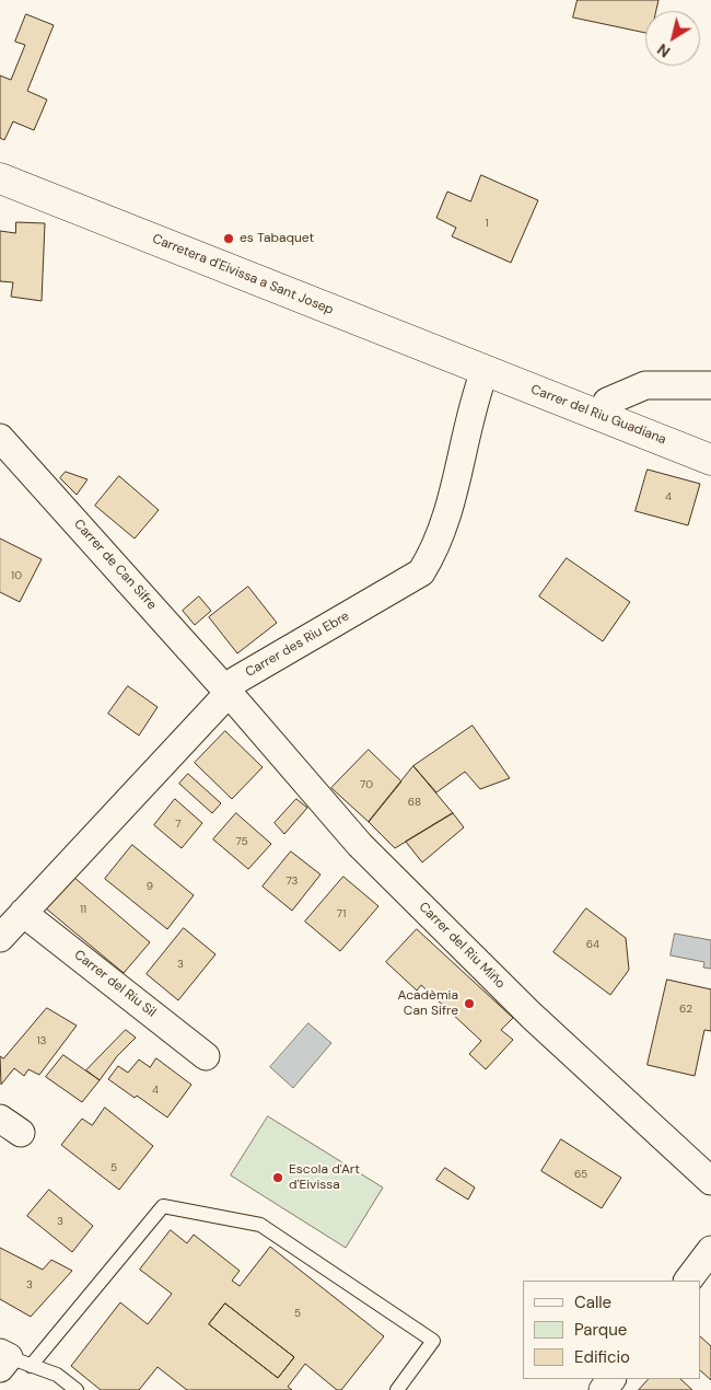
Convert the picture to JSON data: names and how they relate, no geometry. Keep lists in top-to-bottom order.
{
  "streets": {
    "main road": ["Carretera d'Eivissa a Sant Josep", "Carrer del Riu Guadiana"],
    "street": [
      "Carrer de Can Sifre",
      "Carrer des Riu Ebre",
      "Carrer del Riu Miño",
      "Carrer del Riu Sil"
    ]
  },
  "crossings": [
    ["Carretera d'Eivissa a Sant Josep", "Carrer del Riu Guadiana"],
    ["Carretera d'Eivissa a Sant Josep", "Carrer des Riu Ebre"],
    ["Carrer del Riu Guadiana", "Carrer des Riu Ebre"],
    ["Carrer de Can Sifre", "Carrer des Riu Ebre"],
    ["Carrer de Can Sifre", "Carrer del Riu Miño"],
    ["Carrer des Riu Ebre", "Carrer del Riu Miño"],
    ["Carrer des Riu Ebre", "Carrer del Riu Sil"]
  ],
  "places": ["es Tabaquet", "Acadèmia Can Sifre", "Escola d'Art d'Eivissa"],
  "house_numbers": [
    "1",
    "4",
    "10",
    "70",
    "68",
    "7",
    "75",
    "73",
    "9",
    "11",
    "71",
    "64",
    "3",
    "62",
    "13",
    "4",
    "5",
    "65",
    "3",
    "3",
    "5"
  ],
  "legend": ["Calle", "Parque", "Edificio"],
  "north": "bottom left"
}
